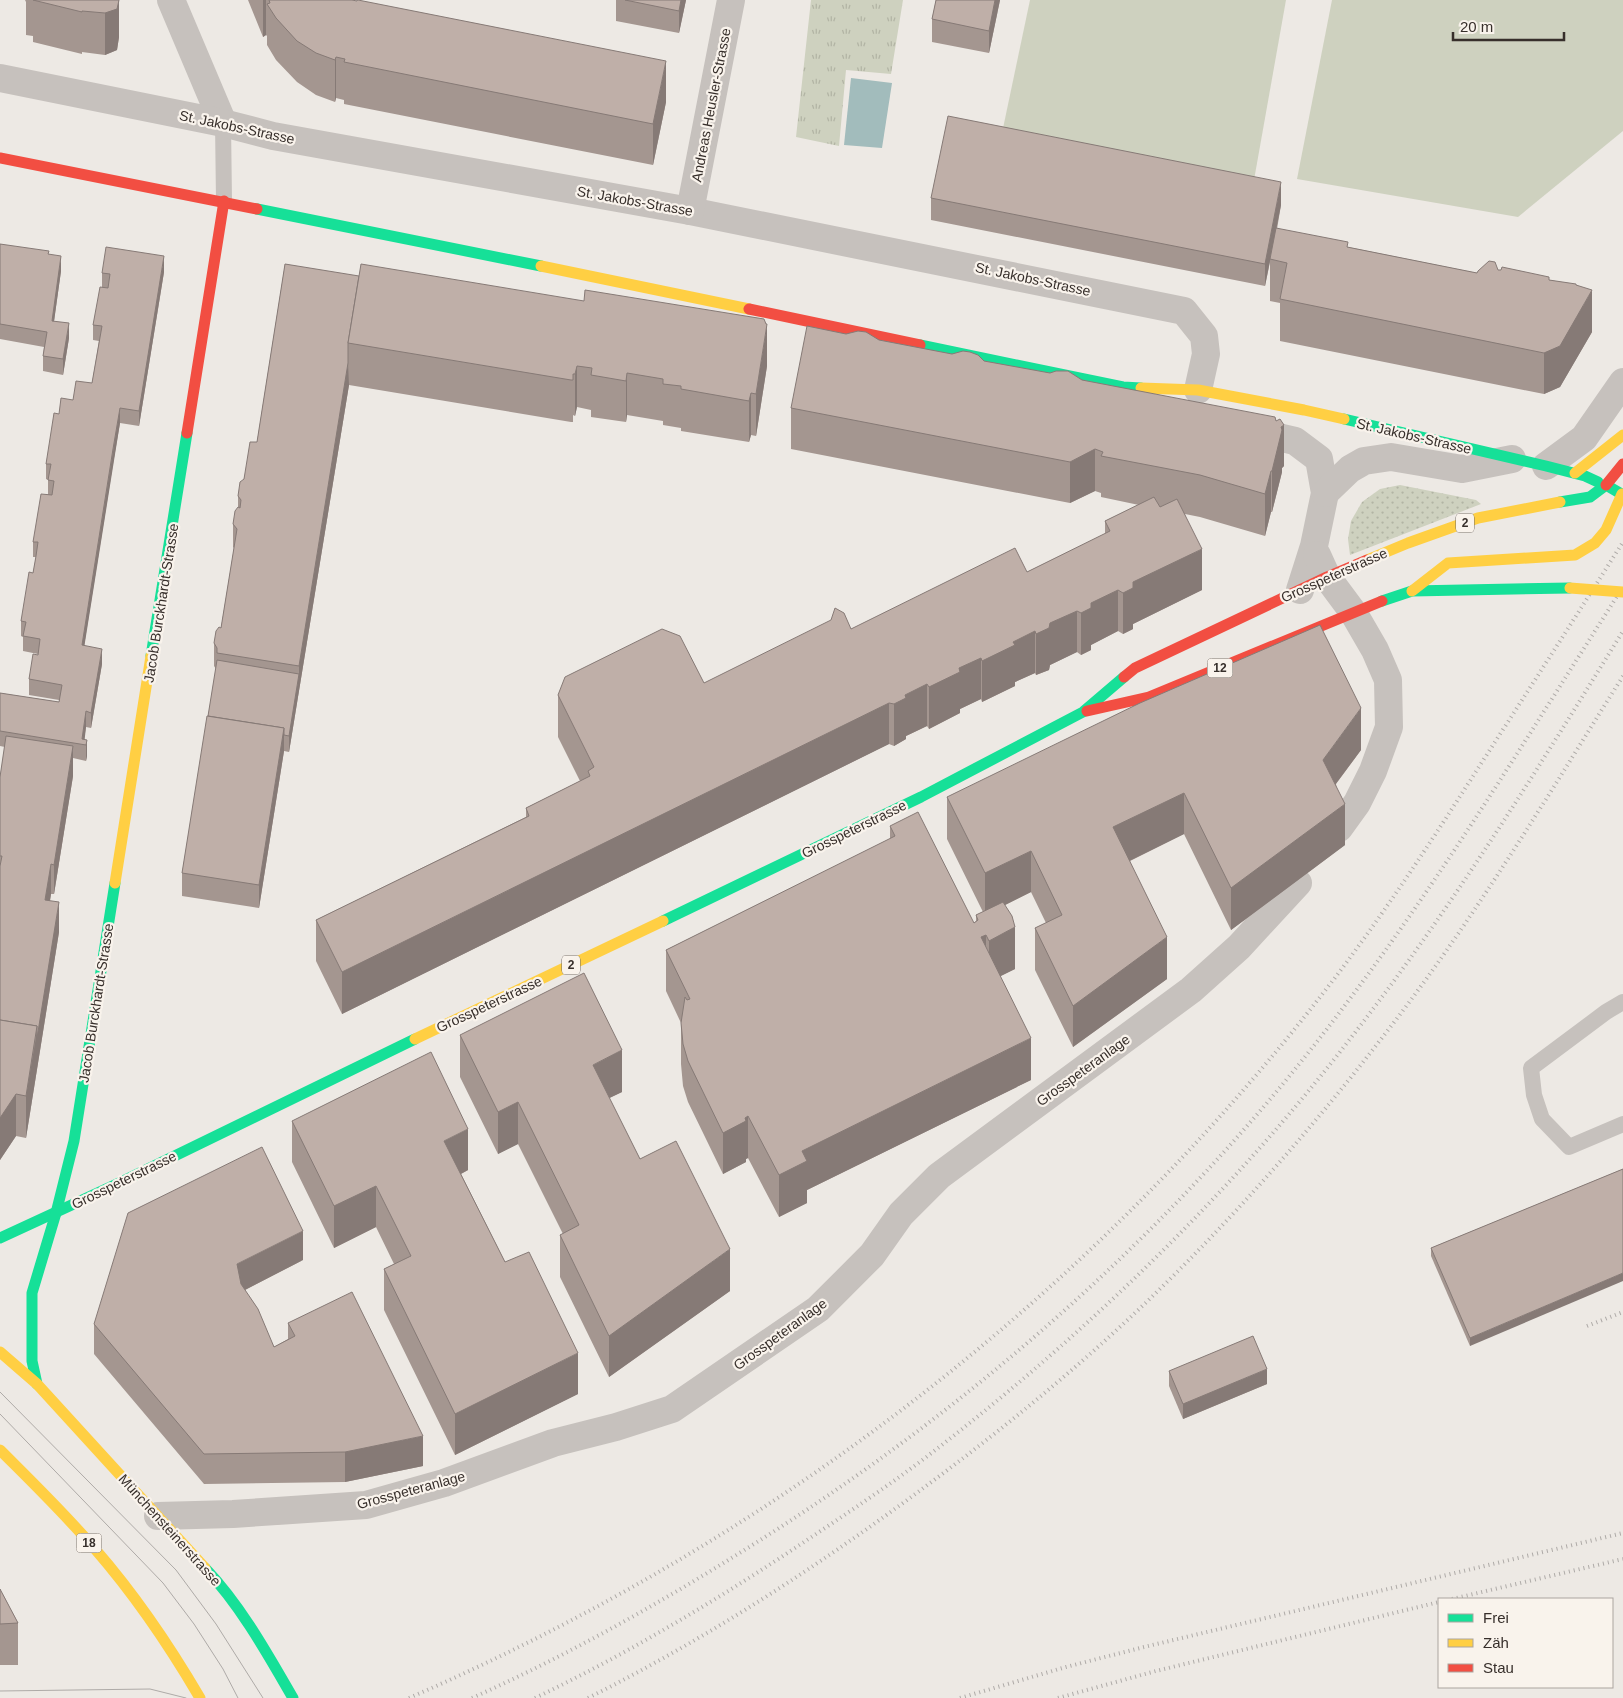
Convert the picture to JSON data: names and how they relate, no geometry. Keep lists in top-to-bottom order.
{
  "streets": {
    "main road": [
      "St. Jakobs-Strasse",
      "2",
      "Grosspeterstrasse",
      "Jacob Burckhardt-Strasse",
      "12",
      "Münchensteinerstrasse",
      "18"
    ],
    "street": ["Andreas Heusler-Strasse", "Grosspeteranlage"]
  },
  "crossings": [
    ["Andreas Heusler-Strasse", "St. Jakobs-Strasse"],
    ["St. Jakobs-Strasse", "Grosspeterstrasse"],
    ["St. Jakobs-Strasse", "Jacob Burckhardt-Strasse"],
    ["Grosspeterstrasse", "Jacob Burckhardt-Strasse"],
    ["Grosspeterstrasse", "Münchensteinerstrasse"],
    ["Jacob Burckhardt-Strasse", "Münchensteinerstrasse"],
    ["Grosspeteranlage", "Münchensteinerstrasse"]
  ],
  "legend": ["Frei", "Zäh", "Stau"],
  "scale_bar": "20 m"
}
